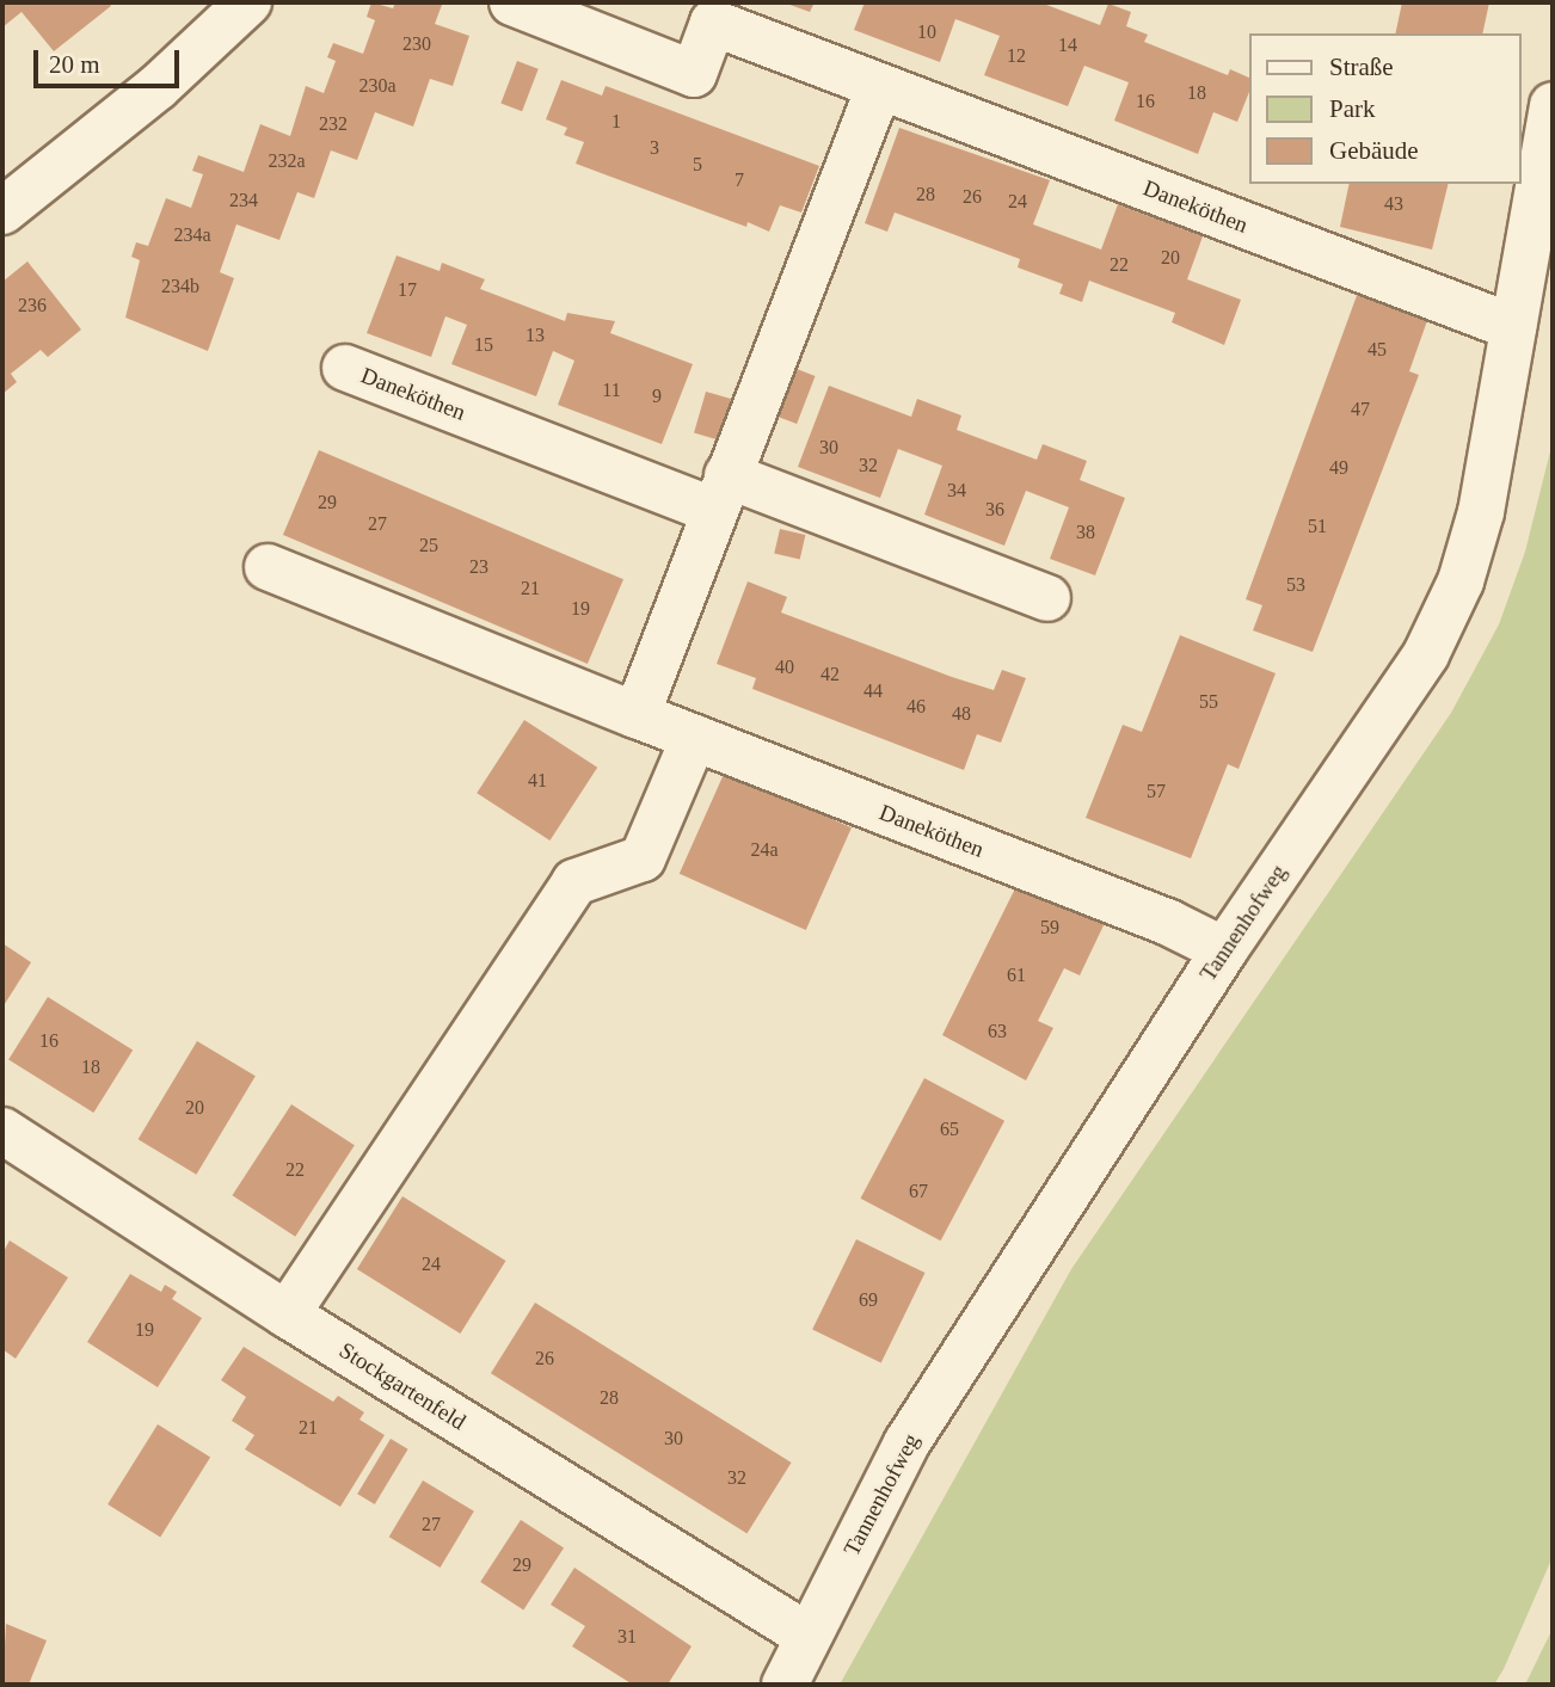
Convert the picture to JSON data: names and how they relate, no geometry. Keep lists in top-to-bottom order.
{
  "streets": {
    "street": ["Daneköthen", "Tannenhofweg", "Stockgartenfeld"]
  },
  "crossings": [
    ["Daneköthen", "Tannenhofweg"],
    ["Tannenhofweg", "Stockgartenfeld"]
  ],
  "house_numbers": [
    "10",
    "230",
    "14",
    "12",
    "230a",
    "18",
    "16",
    "1",
    "232",
    "3",
    "232a",
    "5",
    "7",
    "28",
    "26",
    "234",
    "24",
    "43",
    "234a",
    "20",
    "22",
    "234b",
    "17",
    "236",
    "13",
    "15",
    "45",
    "11",
    "9",
    "47",
    "30",
    "32",
    "49",
    "34",
    "29",
    "36",
    "27",
    "51",
    "38",
    "25",
    "23",
    "53",
    "21",
    "19",
    "40",
    "42",
    "44",
    "55",
    "46",
    "48",
    "41",
    "57",
    "24a",
    "59",
    "61",
    "63",
    "16",
    "18",
    "20",
    "65",
    "22",
    "67",
    "24",
    "69",
    "19",
    "26",
    "28",
    "21",
    "30",
    "32",
    "27",
    "29",
    "31"
  ],
  "legend": ["Straße", "Park", "Gebäude"],
  "scale_bar": "20 m"
}
